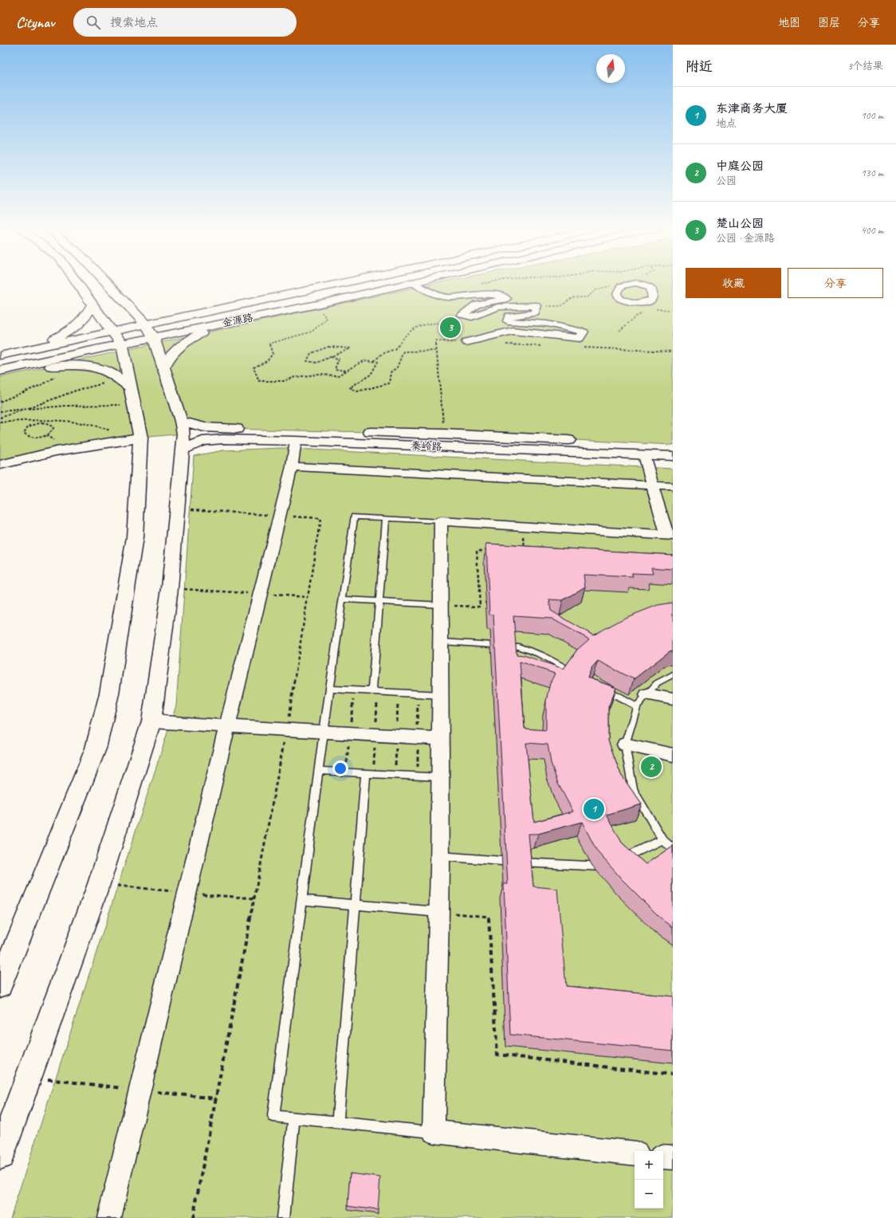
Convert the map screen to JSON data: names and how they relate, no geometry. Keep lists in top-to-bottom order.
{
  "streets": {
    "main road": ["金源路", "秦岭路"]
  },
  "north": "top",
  "page": {
    "header": "Citynav",
    "search": "搜索地点",
    "nav": ["地图", "图层", "分享"],
    "heading": ["附近", "3个结果"],
    "list": [
      {
        "mark": "1",
        "name": "东津商务大厦",
        "note": "地点",
        "value": "100 m"
      },
      {
        "mark": "2",
        "name": "中庭公园",
        "note": "公园",
        "value": "130 m"
      },
      {
        "mark": "3",
        "name": "楚山公园",
        "note": "公园 · 金源路",
        "value": "400 m"
      }
    ],
    "buttons": ["收藏", "分享"],
    "pins": ["3", "2", "1"],
    "map_buttons": ["+", "−"]
  }
}
